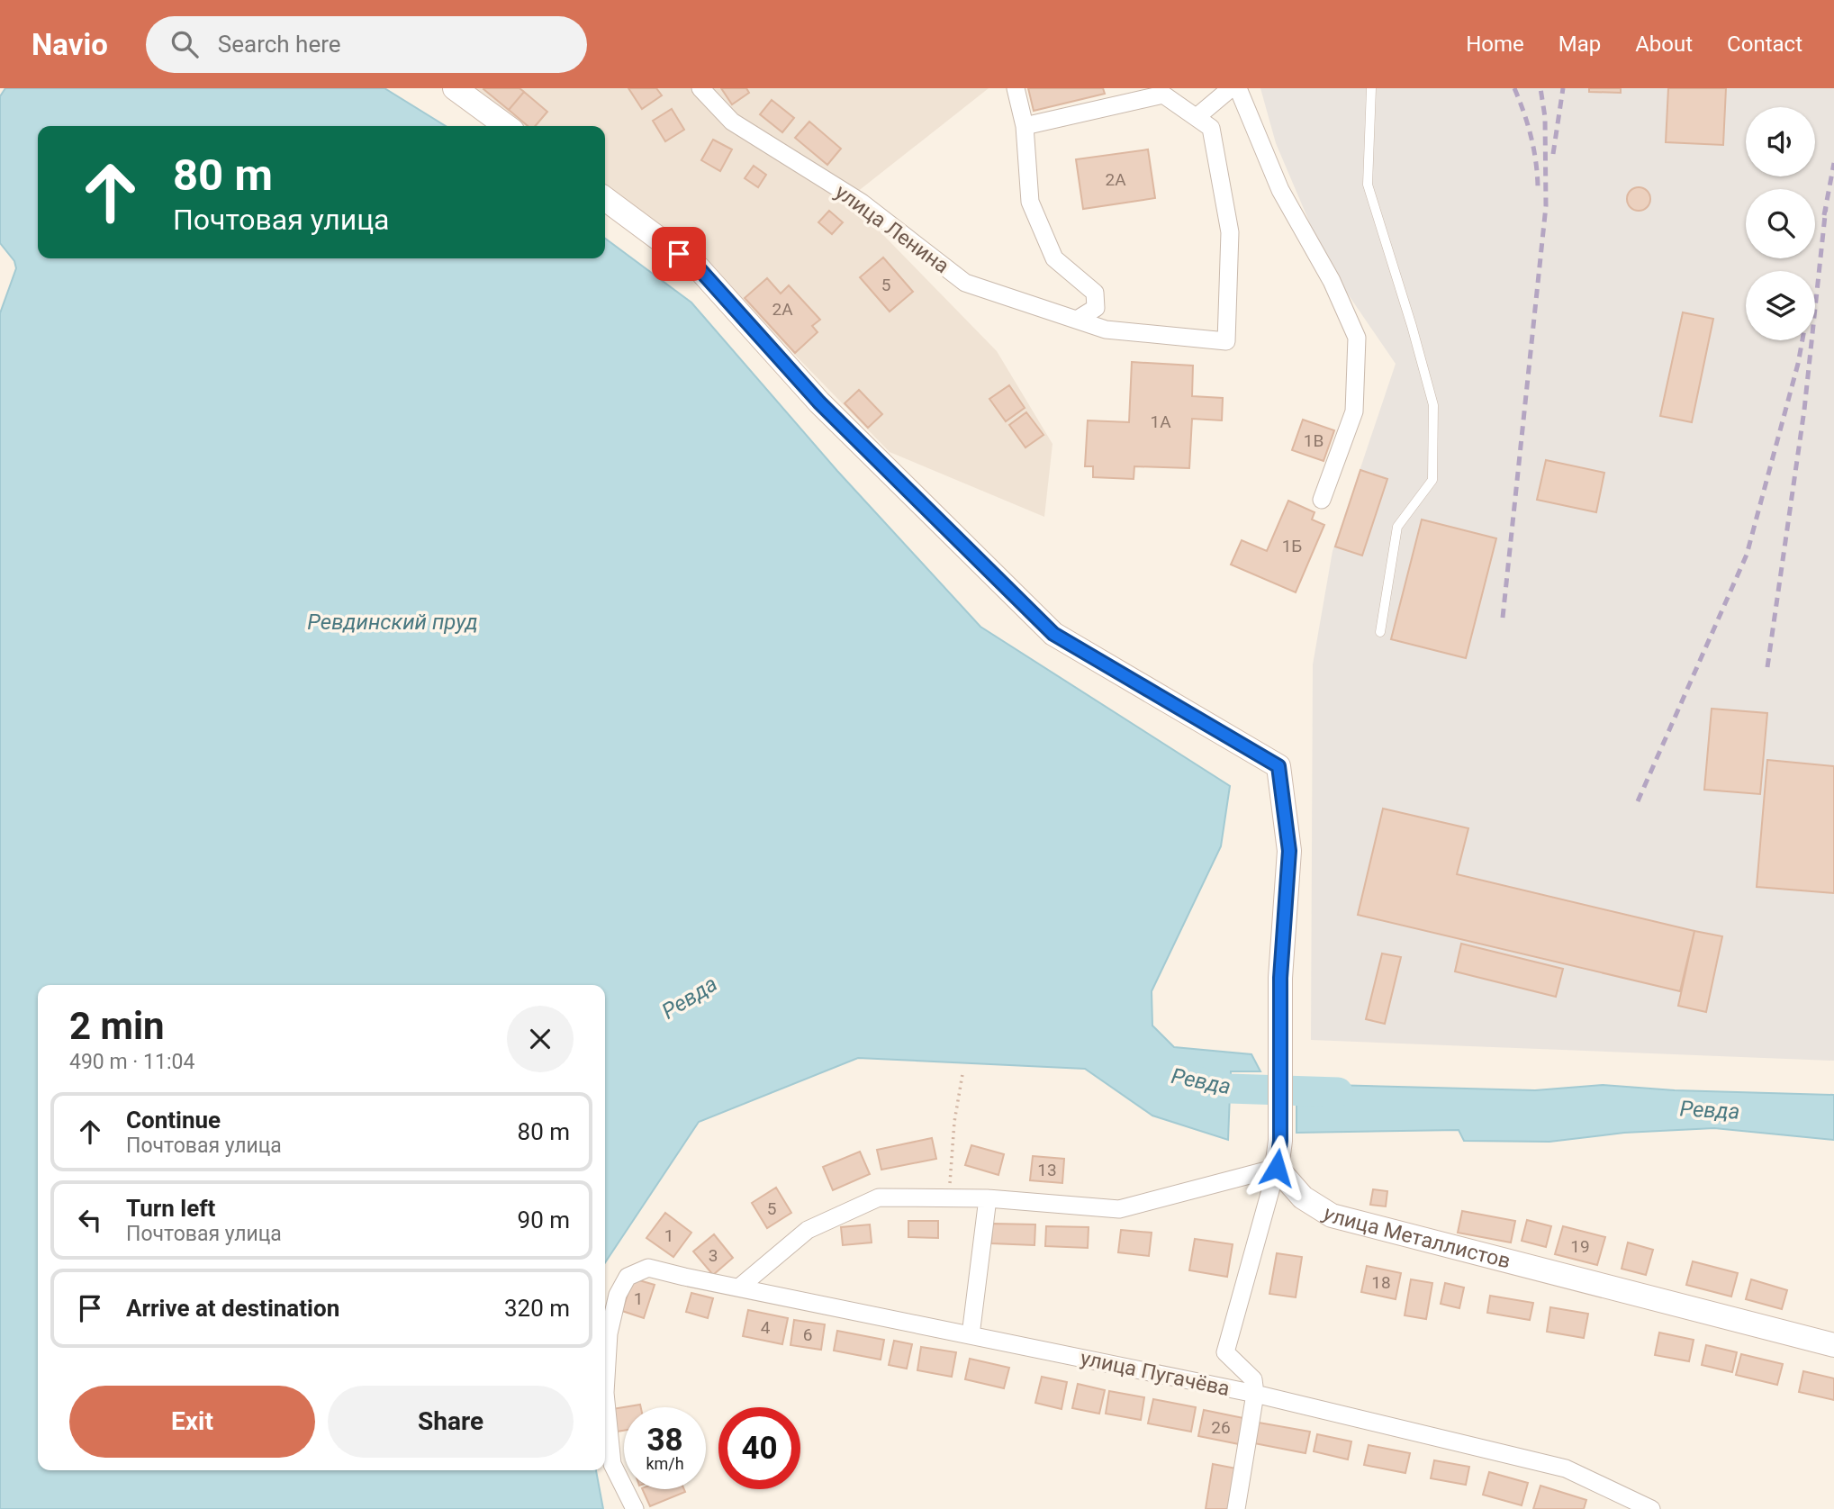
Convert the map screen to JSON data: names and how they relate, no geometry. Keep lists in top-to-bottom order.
{
  "streets": {
    "street": ["улица Ленина", "улица Металлистов", "улица Пугачёва"]
  },
  "water": ["Ревдинский пруд", "Ревда"],
  "house_numbers": [
    "2А",
    "5",
    "2А",
    "1А",
    "1В",
    "1Б",
    "13",
    "5",
    "1",
    "19",
    "3",
    "18",
    "1",
    "4",
    "6",
    "26"
  ],
  "page": {
    "header": "Navio",
    "search": "Search here",
    "nav": [
      "Home",
      "Map",
      "About",
      "Contact"
    ],
    "turn": ["80 m", "Почтовая улица"],
    "heading": ["2 min", "490 m · 11:04"],
    "list": [
      {
        "name": "Continue",
        "note": "Почтовая улица",
        "value": "80 m"
      },
      {
        "name": "Turn left",
        "note": "Почтовая улица",
        "value": "90 m"
      },
      {
        "name": "Arrive at destination",
        "value": "320 m"
      }
    ],
    "buttons": ["Exit", "Share"],
    "speed": "38 km/h",
    "limit": "40"
  }
}
